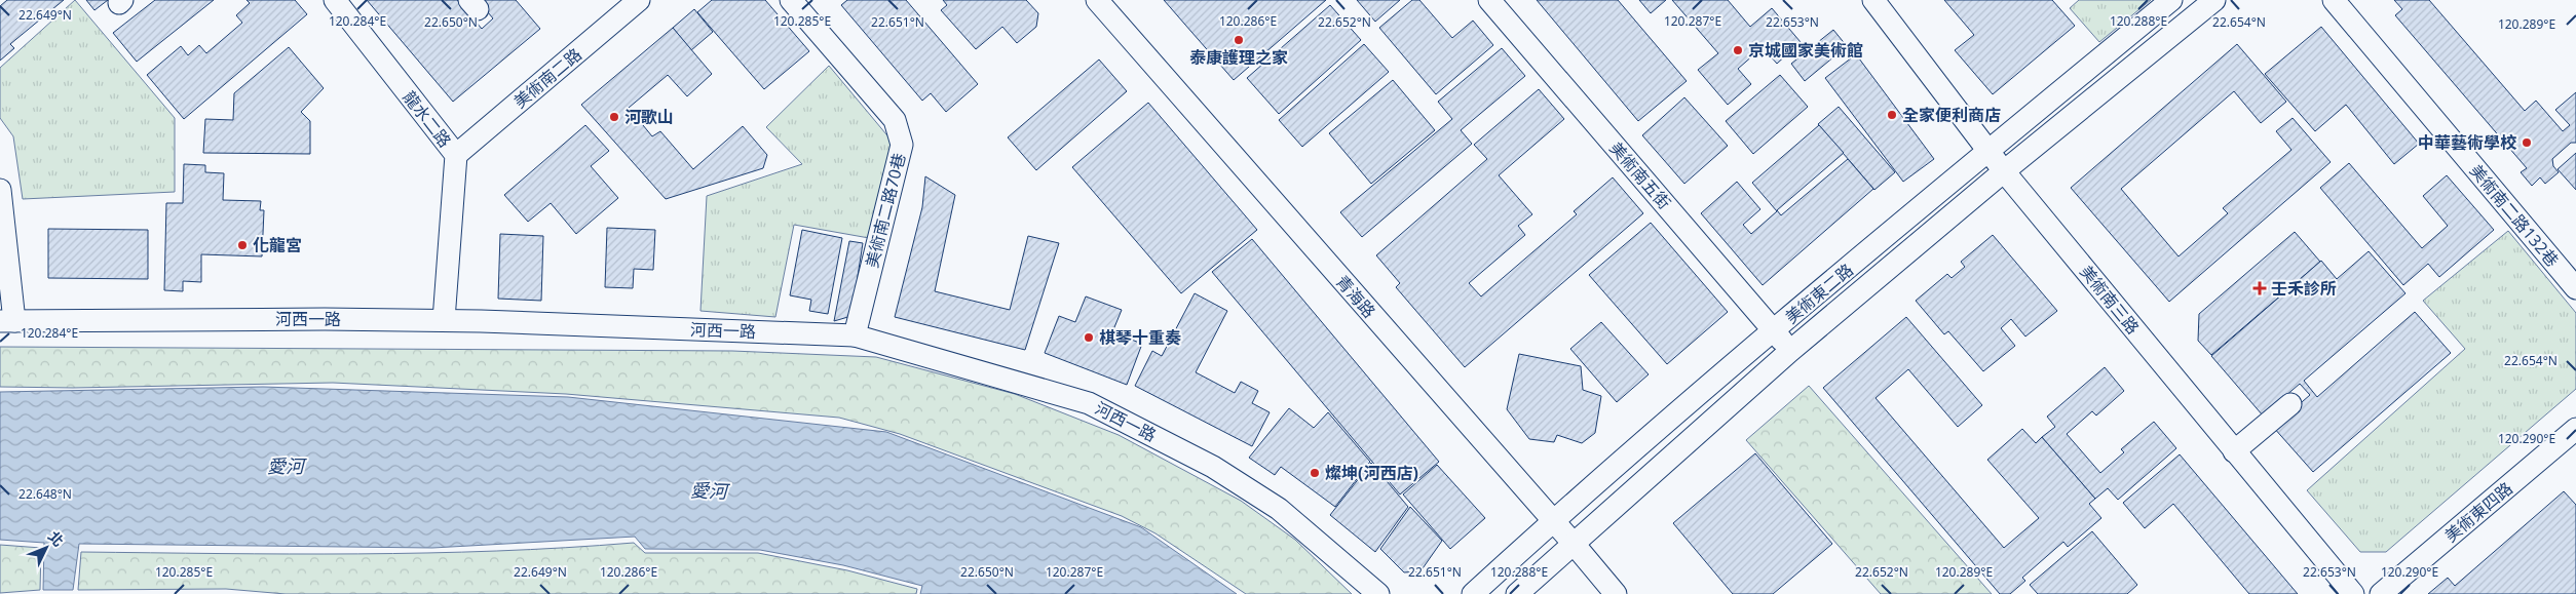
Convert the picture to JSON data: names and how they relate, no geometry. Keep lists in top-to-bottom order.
{
  "streets": {
    "street": [
      "美術南二路",
      "龍水二路",
      "美術南五街",
      "美術南二路70巷",
      "美術南二路132巷",
      "美術東二路",
      "青海路",
      "美術南三路",
      "河西一路",
      "美術東四路"
    ]
  },
  "crossings": [
    ["美術南二路", "龍水二路"],
    ["龍水二路", "河西一路"],
    ["美術南五街", "美術東二路"],
    ["美術南二路70巷", "河西一路"],
    ["美術東二路", "青海路"],
    ["美術東二路", "美術南三路"]
  ],
  "water": ["愛河"],
  "places": {
    "other": [
      "泰康護理之家",
      "京城國家美術館",
      "全家便利商店",
      "河歌山",
      "中華藝術學校",
      "化龍宮",
      "棋琴十重奏",
      "燦坤(河西店)"
    ],
    "health": ["壬禾診所"]
  },
  "north": "top right",
  "coordinates": [
    "22.649°N",
    "120.284°E",
    "120.285°E",
    "120.286°E",
    "120.287°E",
    "120.288°E",
    "22.650°N",
    "22.651°N",
    "22.653°N",
    "22.654°N",
    "22.652°N",
    "120.289°E",
    "120.290°E",
    "22.648°N"
  ]
}
